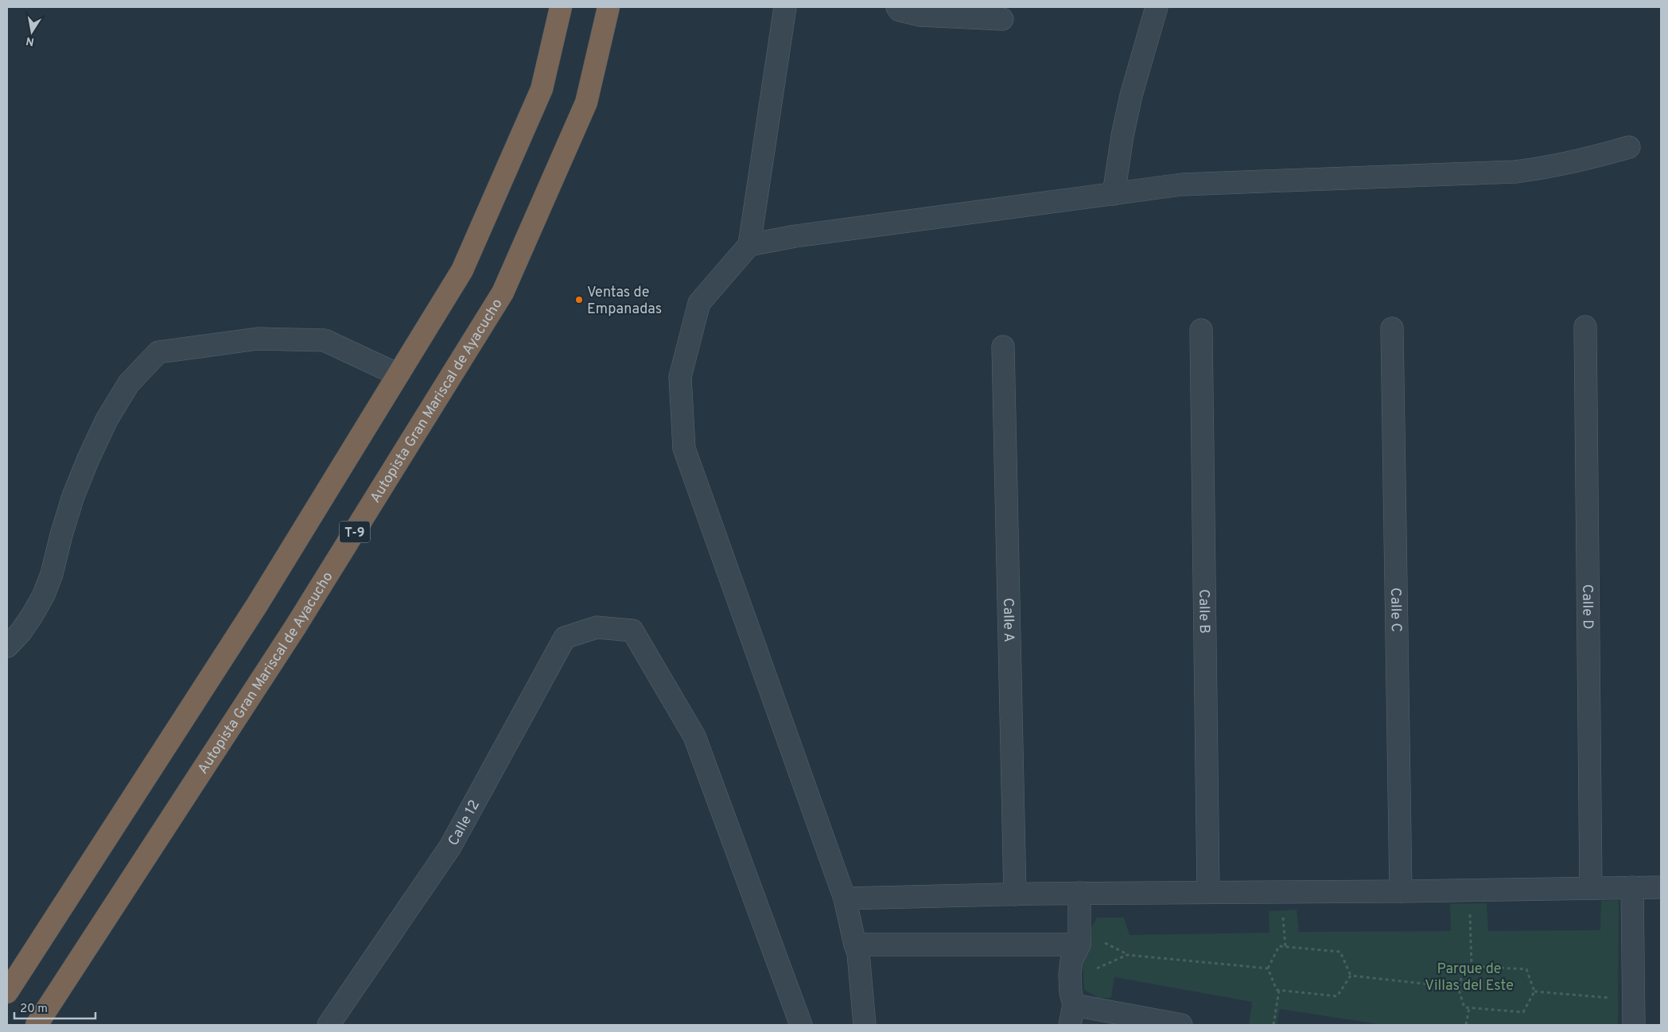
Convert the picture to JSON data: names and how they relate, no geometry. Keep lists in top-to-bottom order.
{
  "streets": {
    "highway": ["Autopista Gran Mariscal de Ayacucho", "T-9"],
    "street": [
      "Calle D",
      "Calle C",
      "Calle B",
      "Calle A",
      "Calle 12"
    ]
  },
  "parks": ["Parque de Villas del Este"],
  "places": ["Ventas de Empanadas"],
  "scale_bar": "20 m",
  "north": "bottom"
}
